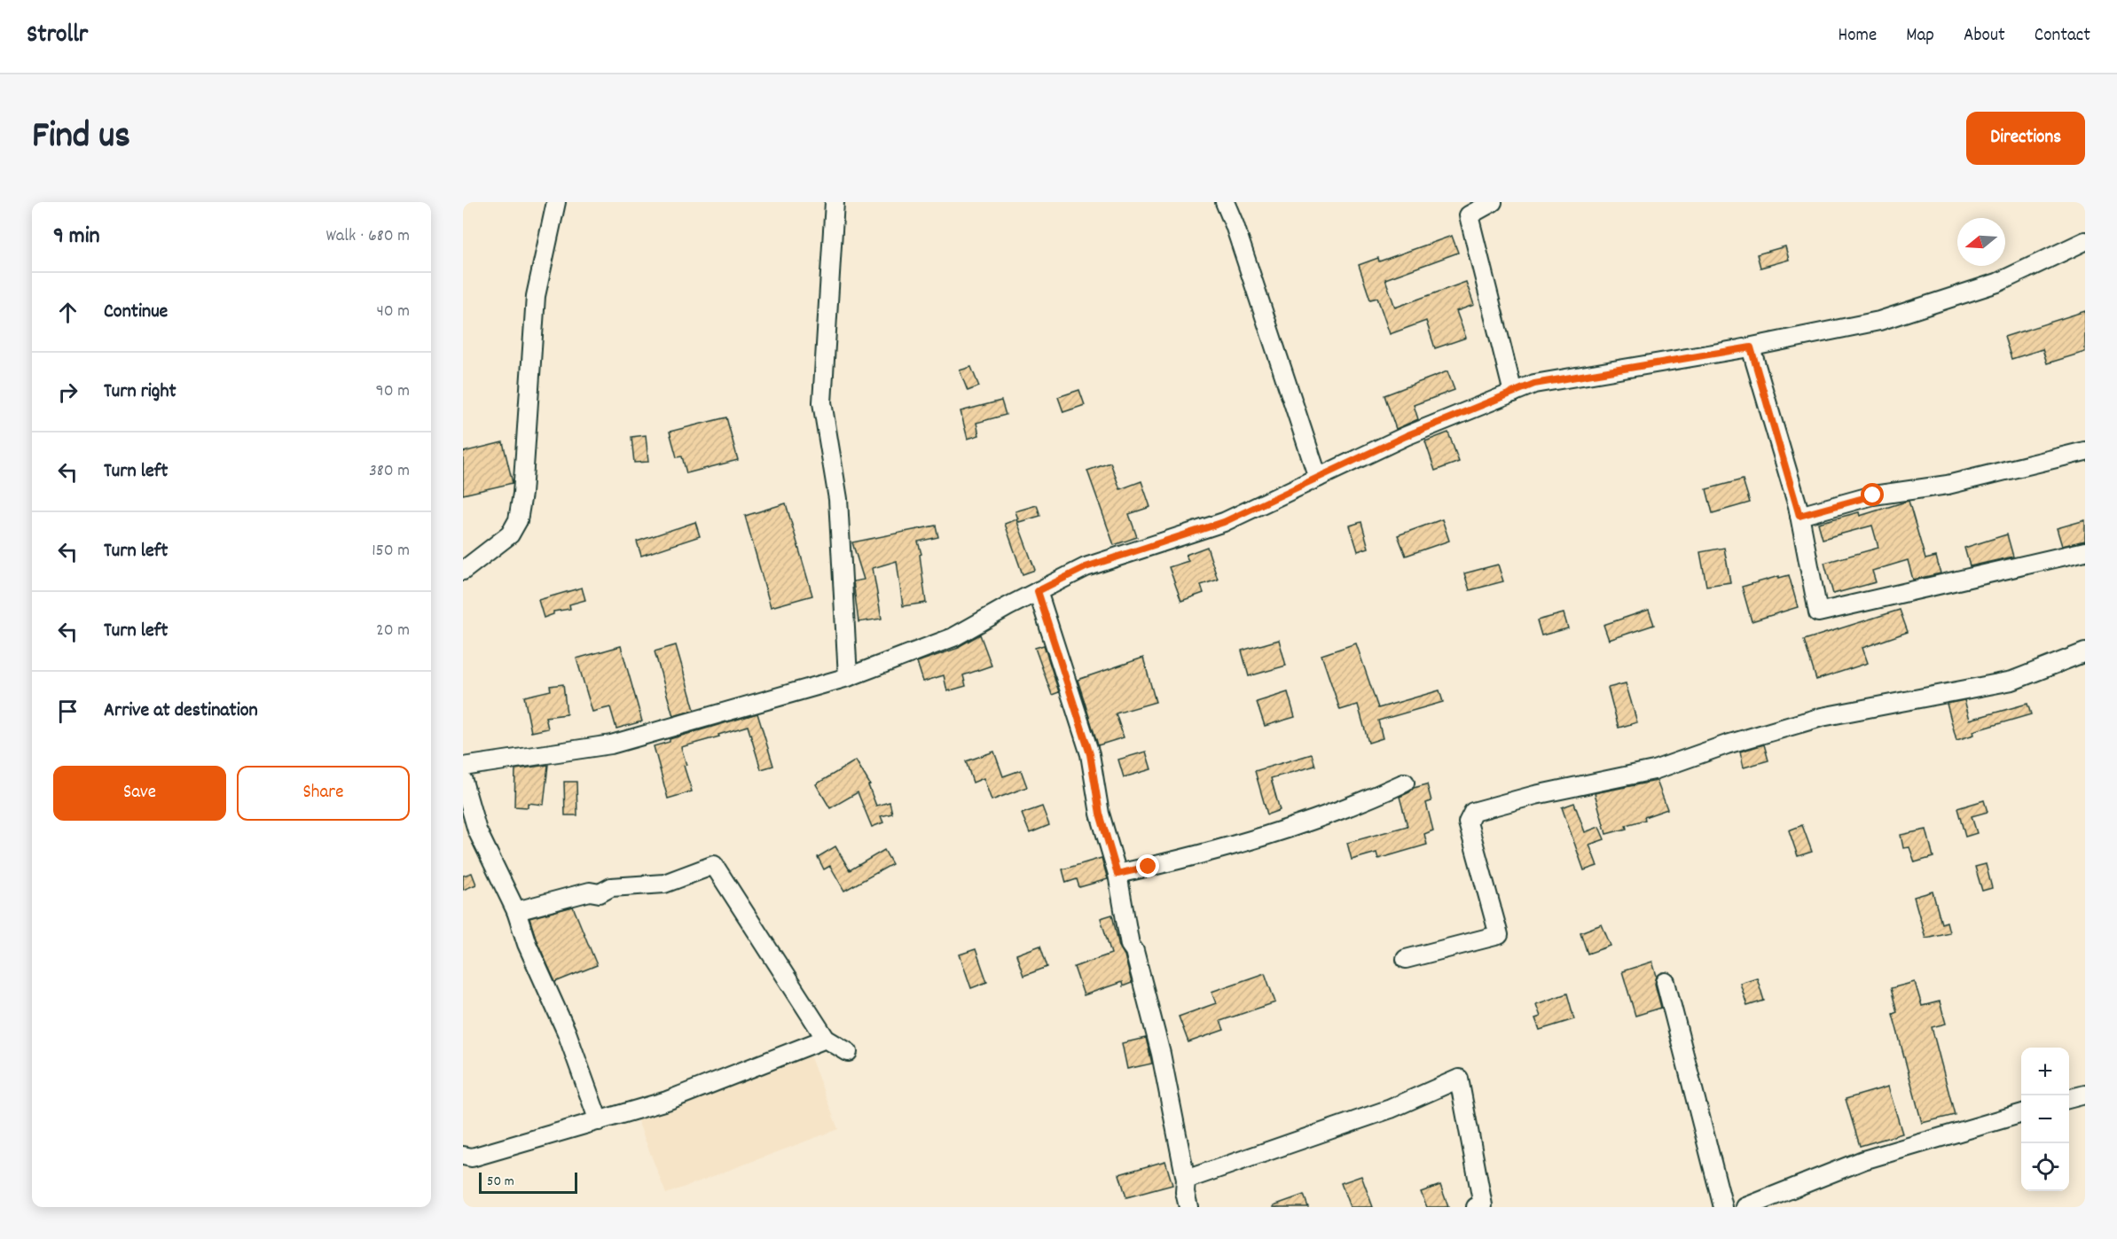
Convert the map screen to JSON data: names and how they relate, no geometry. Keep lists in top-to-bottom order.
{
  "scale_bar": "50 m",
  "north": "left",
  "page": {
    "header": "Strollr",
    "nav": [
      "Home",
      "Map",
      "About",
      "Contact"
    ],
    "title": "Find us",
    "buttons": [
      "Directions",
      ["Save", "Share"]
    ],
    "heading": ["9 min", "Walk · 680 m"],
    "list": [
      ["Continue", "40 m"],
      ["Turn right", "90 m"],
      ["Turn left", "380 m"],
      ["Turn left", "150 m"],
      ["Turn left", "20 m"],
      "Arrive at destination"
    ],
    "map_buttons": ["+", "−"],
    "scale": "50 m"
  }
}
